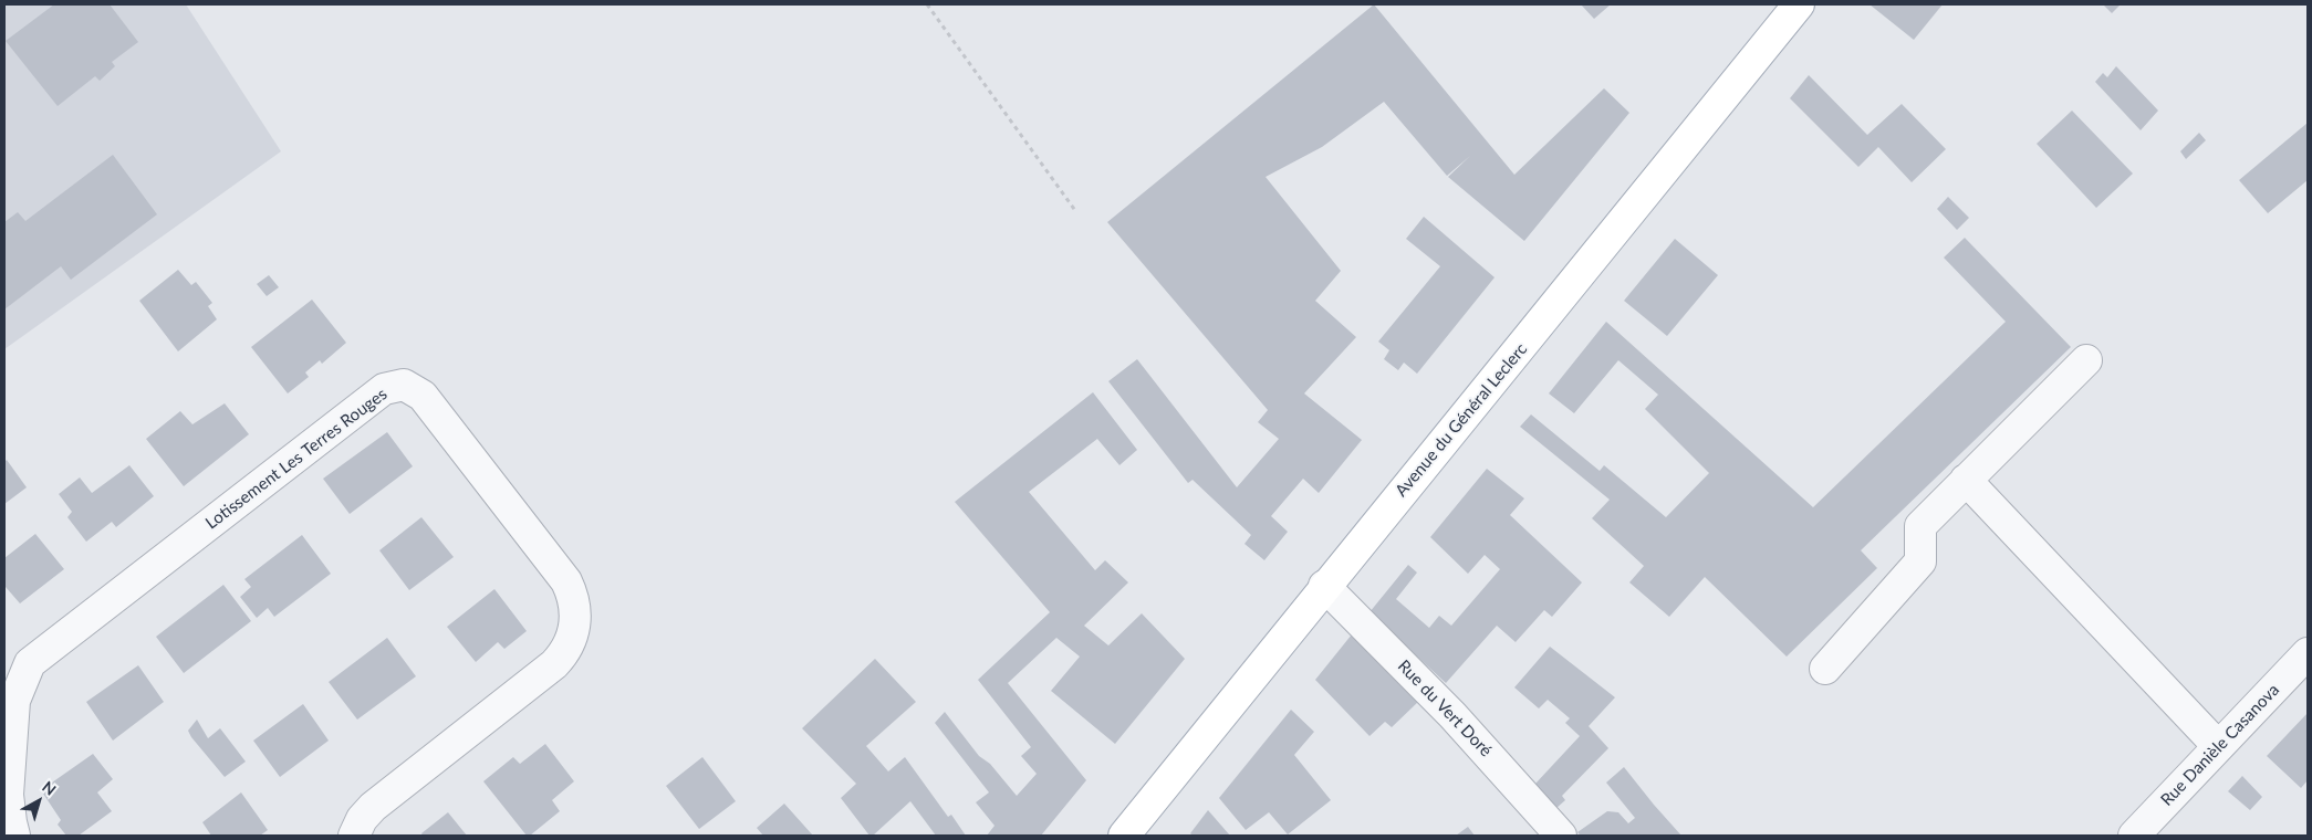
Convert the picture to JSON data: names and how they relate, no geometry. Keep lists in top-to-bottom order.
{
  "streets": {
    "main road": ["Avenue du Général Leclerc"],
    "street": ["Lotissement Les Terres Rouges", "Rue du Vert Doré", "Rue Danièle Casanova"]
  },
  "crossings": [
    ["Avenue du Général Leclerc", "Rue du Vert Doré"]
  ],
  "north": "top right"
}
